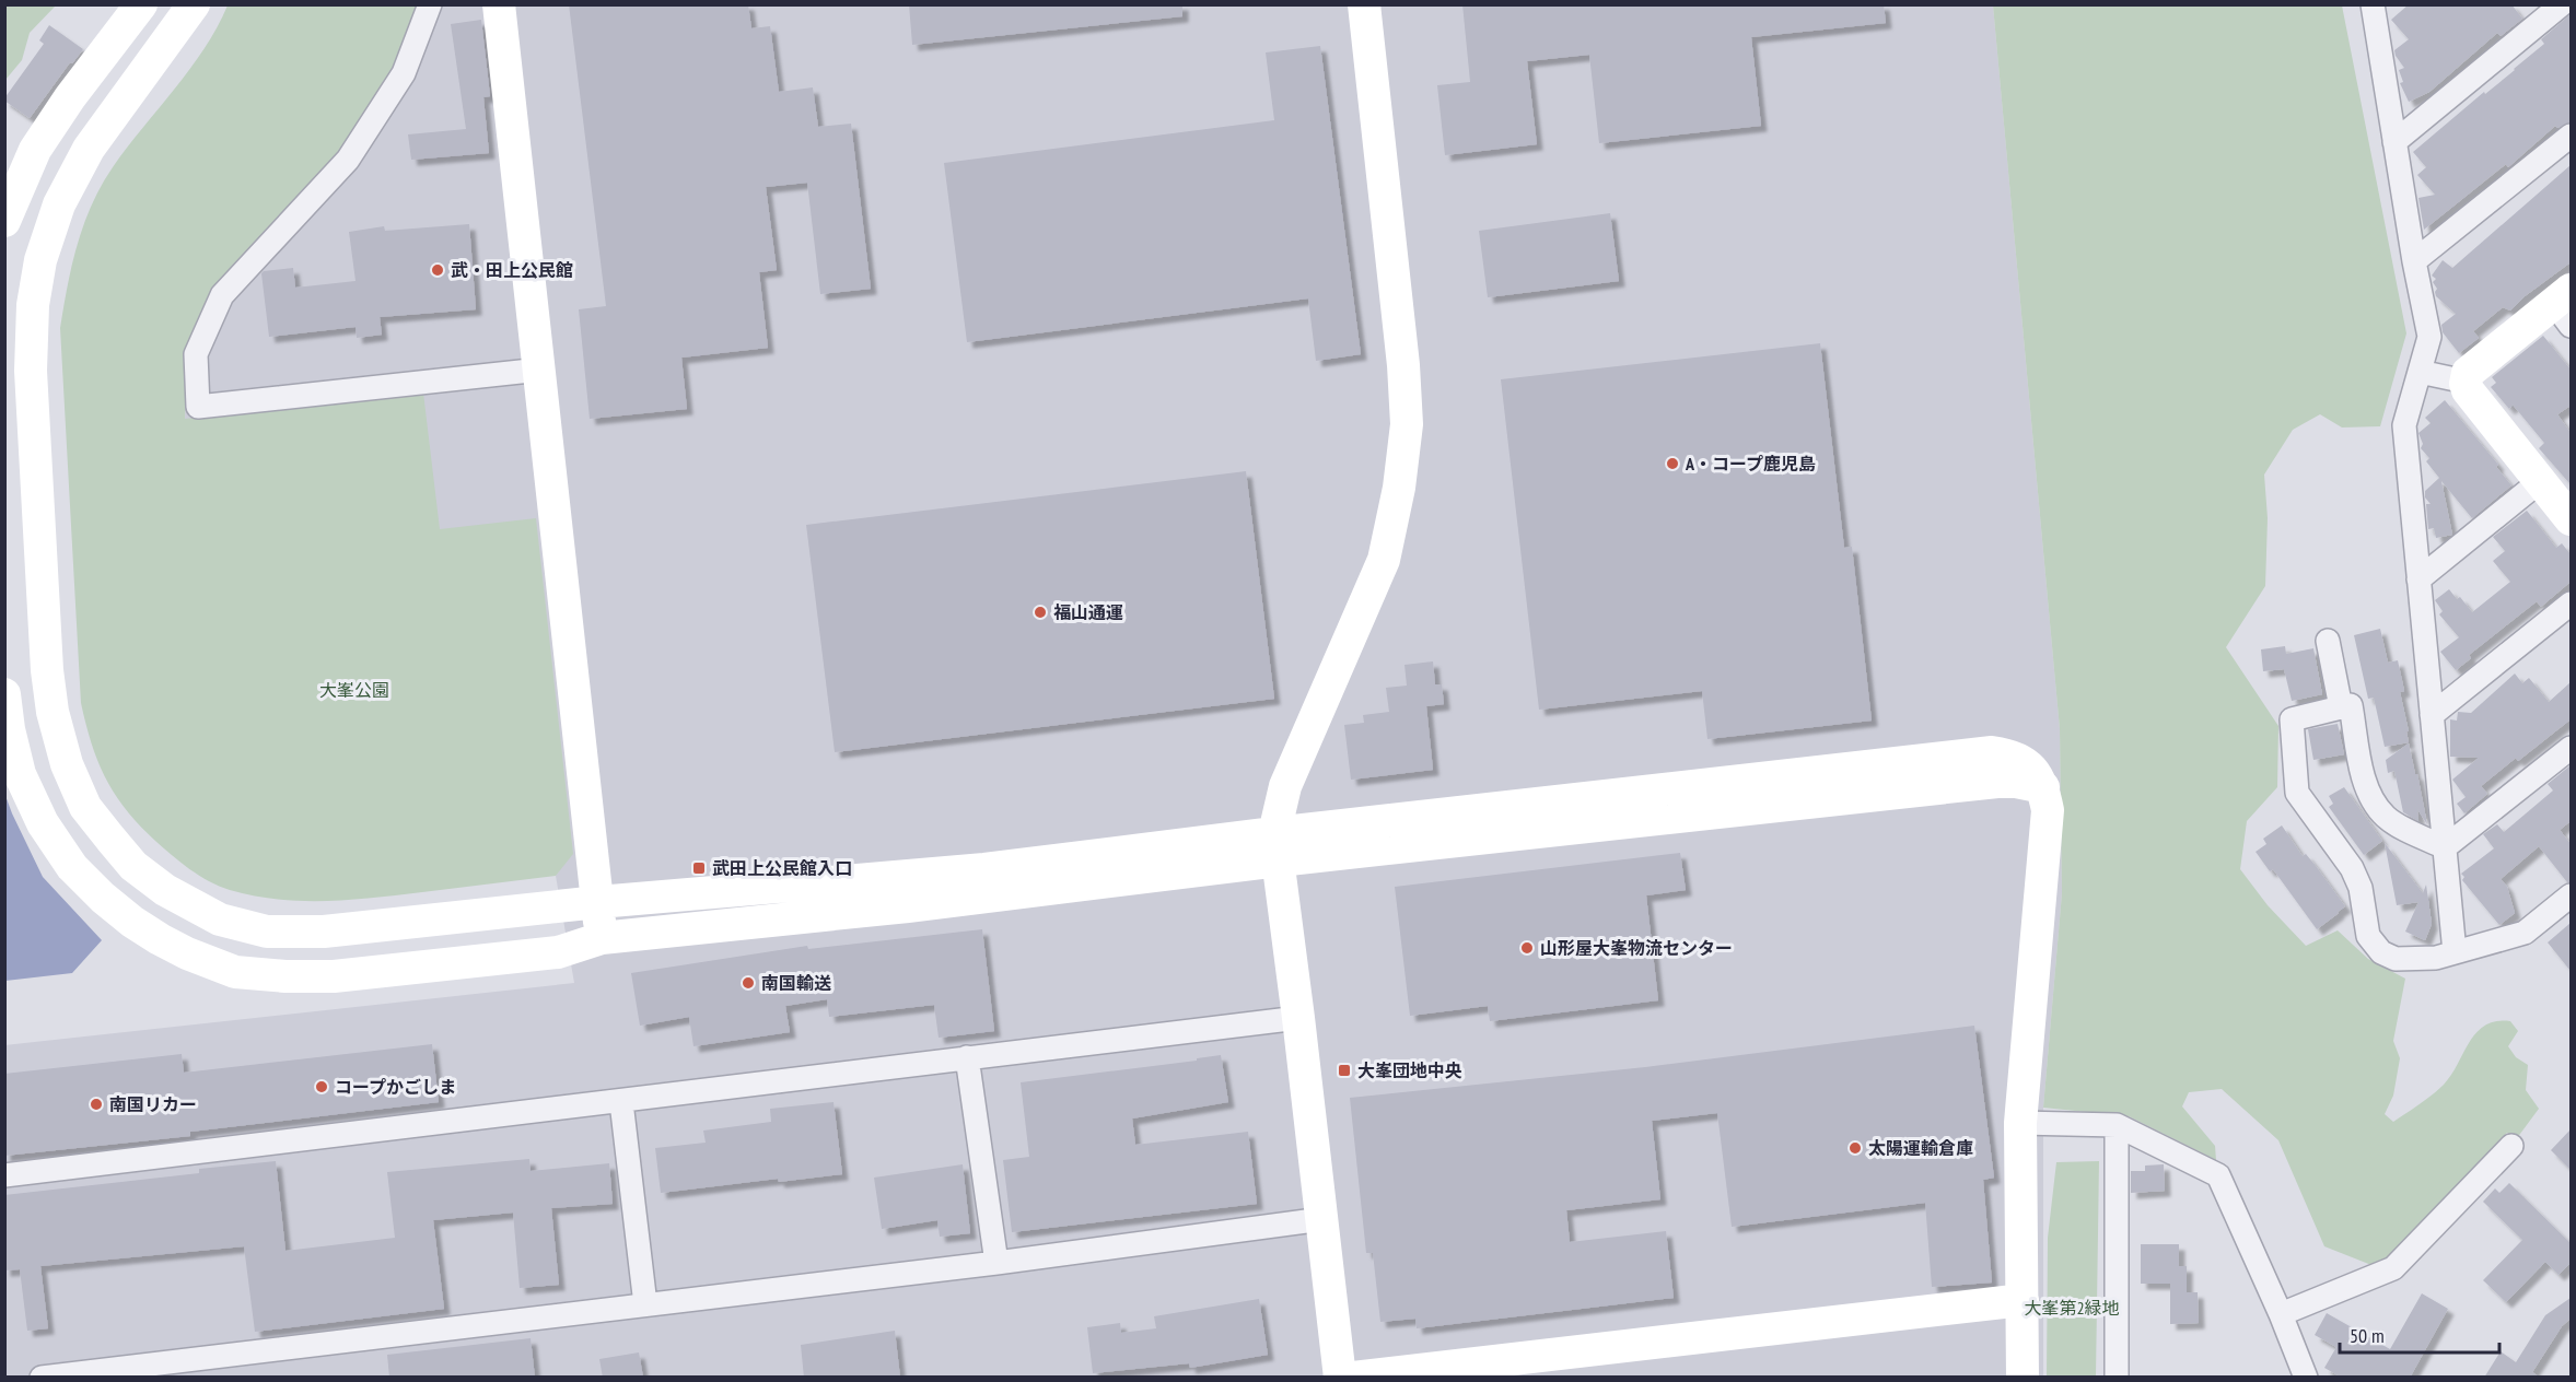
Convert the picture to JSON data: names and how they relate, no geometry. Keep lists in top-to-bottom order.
{
  "parks": ["大峯公園", "大峯第2緑地"],
  "places": {
    "other": [
      "武・田上公民館",
      "A・コープ鹿児島",
      "福山通運",
      "山形屋大峯物流センター",
      "南国輸送",
      "コープかごしま",
      "南国リカー",
      "太陽運輸倉庫"
    ],
    "transit": ["武田上公民館入口", "大峯団地中央"]
  },
  "scale_bar": "50 m"
}
